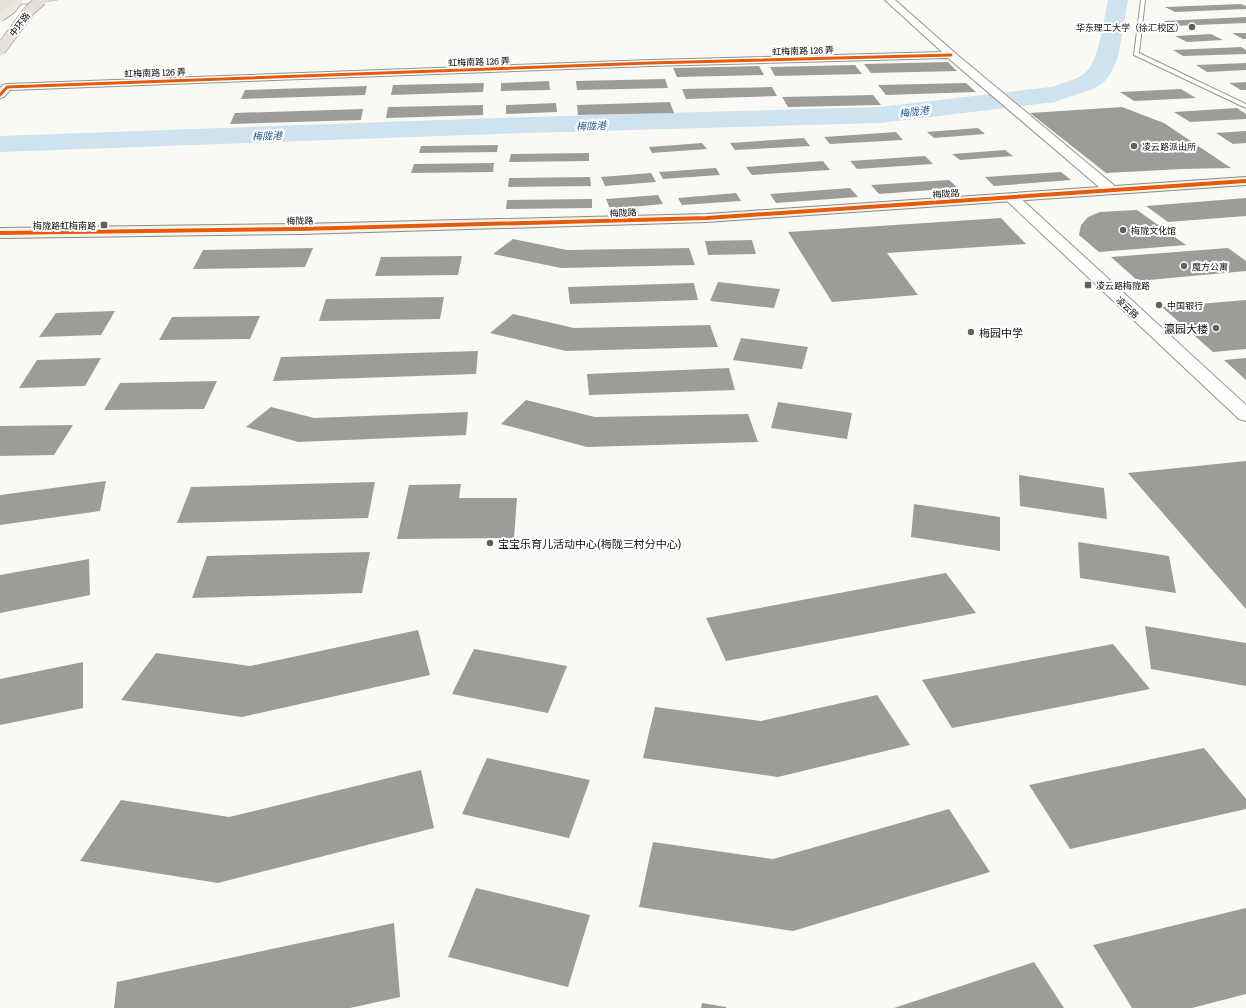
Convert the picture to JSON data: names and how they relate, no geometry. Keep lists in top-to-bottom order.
{
  "streets": {
    "highway": ["中环路"],
    "street": ["虹梅南路 126 弄", "梅陇路", "凌云路"]
  },
  "crossings": [
    ["梅陇路", "凌云路"]
  ],
  "water": ["梅陇港"],
  "places": {
    "other": [
      "华东理工大学（徐汇校区）",
      "凌云路派出所",
      "梅陇文化馆",
      "魔方公寓",
      "中国银行",
      "瀛园大楼",
      "梅园中学",
      "宝宝乐育儿活动中心(梅陇三村分中心)"
    ],
    "transit": ["梅陇路虹梅南路", "凌云路梅陇路"]
  }
}
